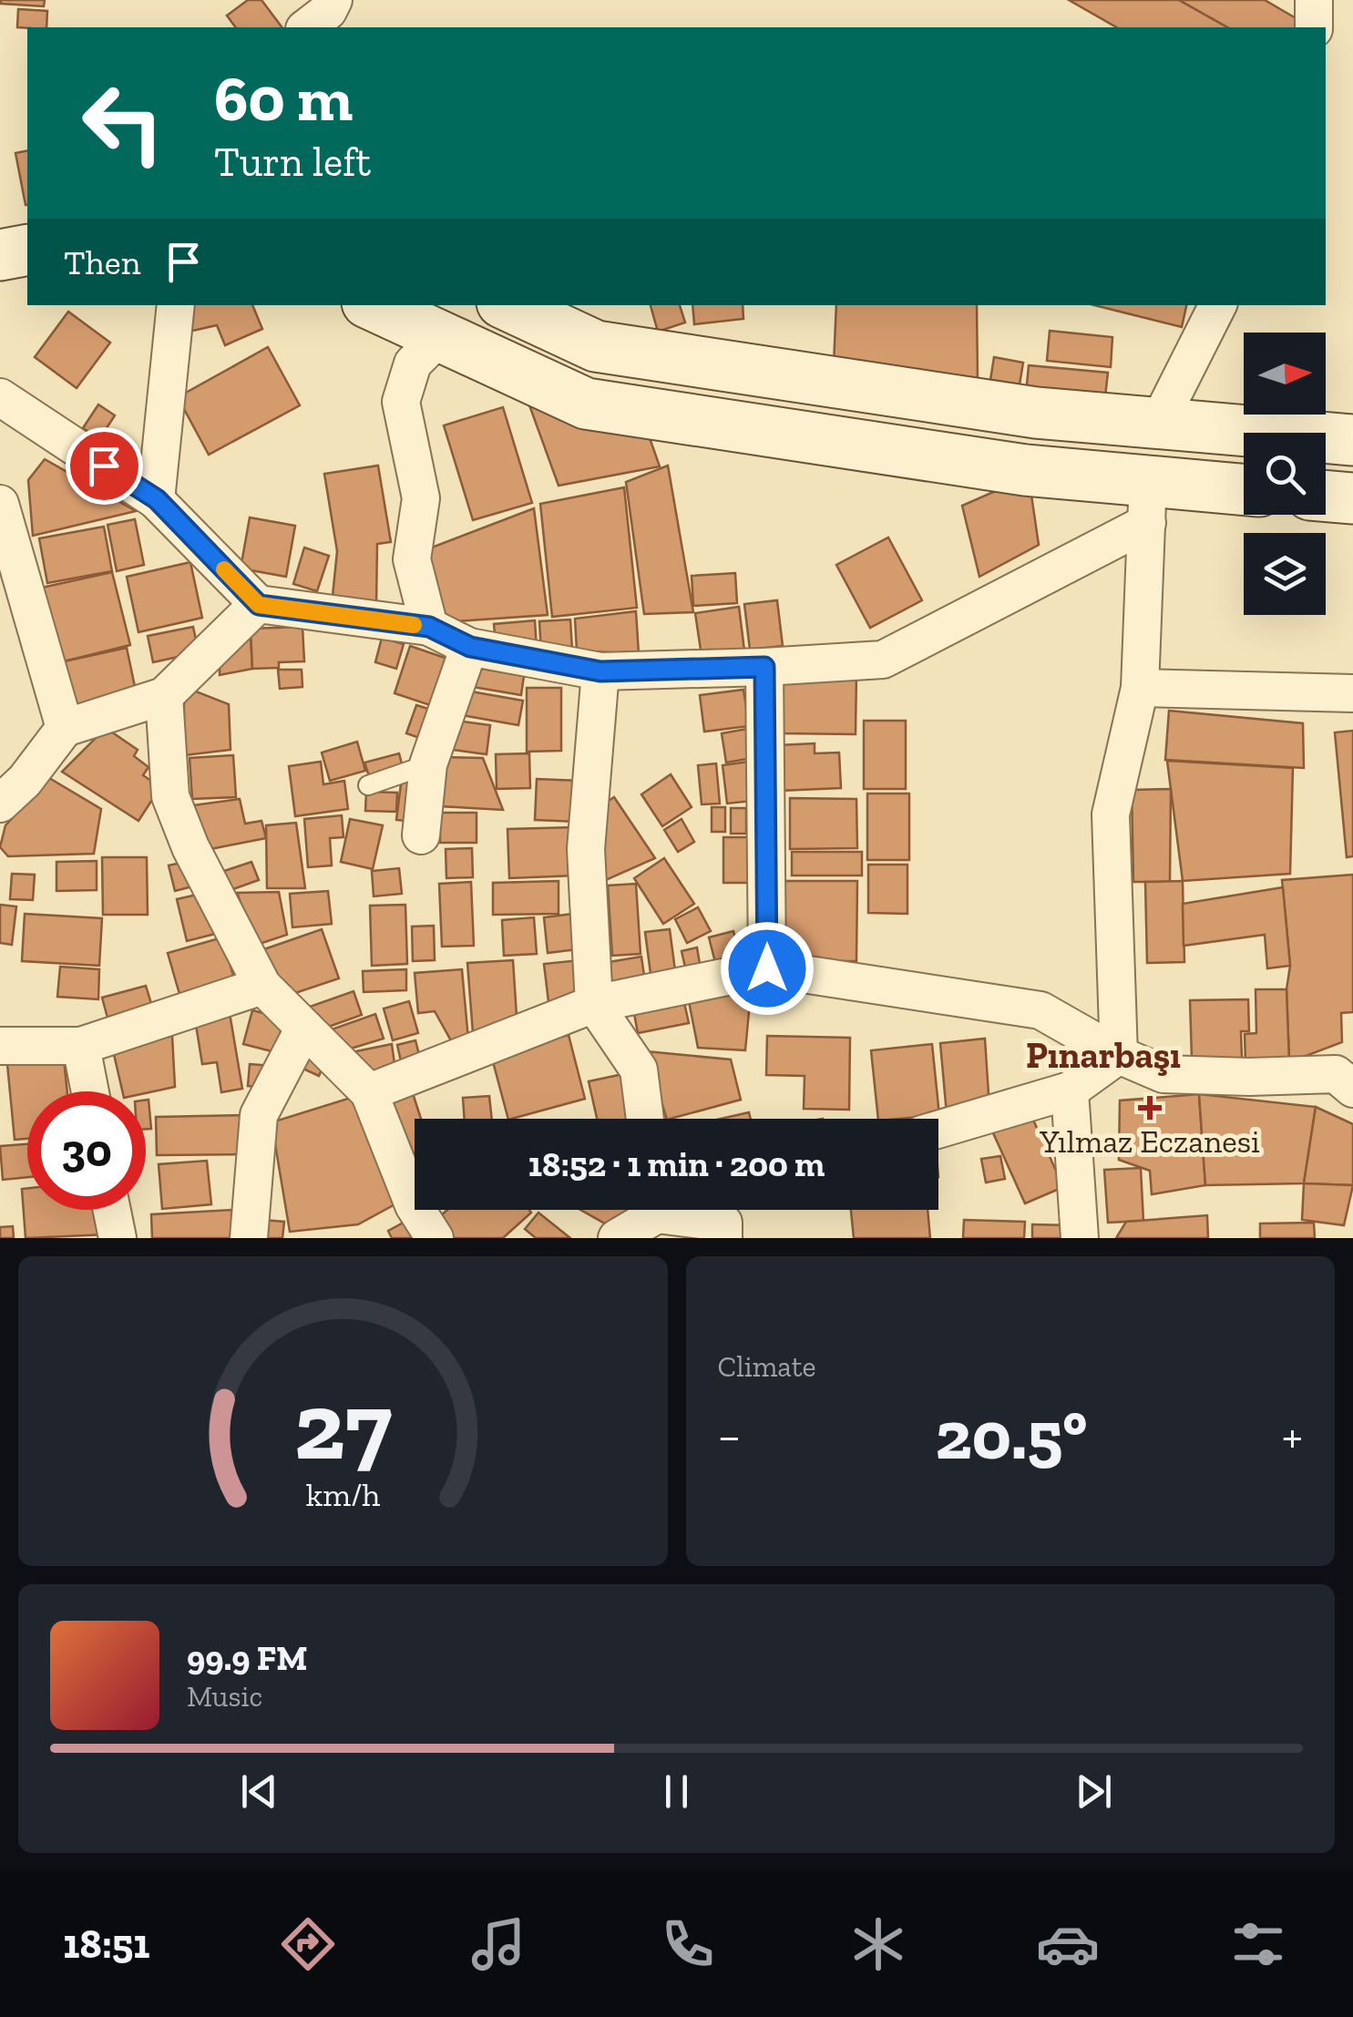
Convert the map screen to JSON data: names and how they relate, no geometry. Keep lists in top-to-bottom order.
{
  "districts": ["Pınarbaşı"],
  "places": {
    "health": ["Yılmaz Eczanesi"]
  },
  "north": "right",
  "page": {
    "turn": ["60 m", "Turn left"],
    "then": "Then",
    "limit": "30",
    "trip": "18:52 · 1 min · 200 m",
    "tile": "Climate",
    "heat": ["−", "20.5°", "+"],
    "song": ["99.9 FM", "Music"],
    "tabs": "18:51",
    "gauge": ["27", "km/h"]
  }
}
